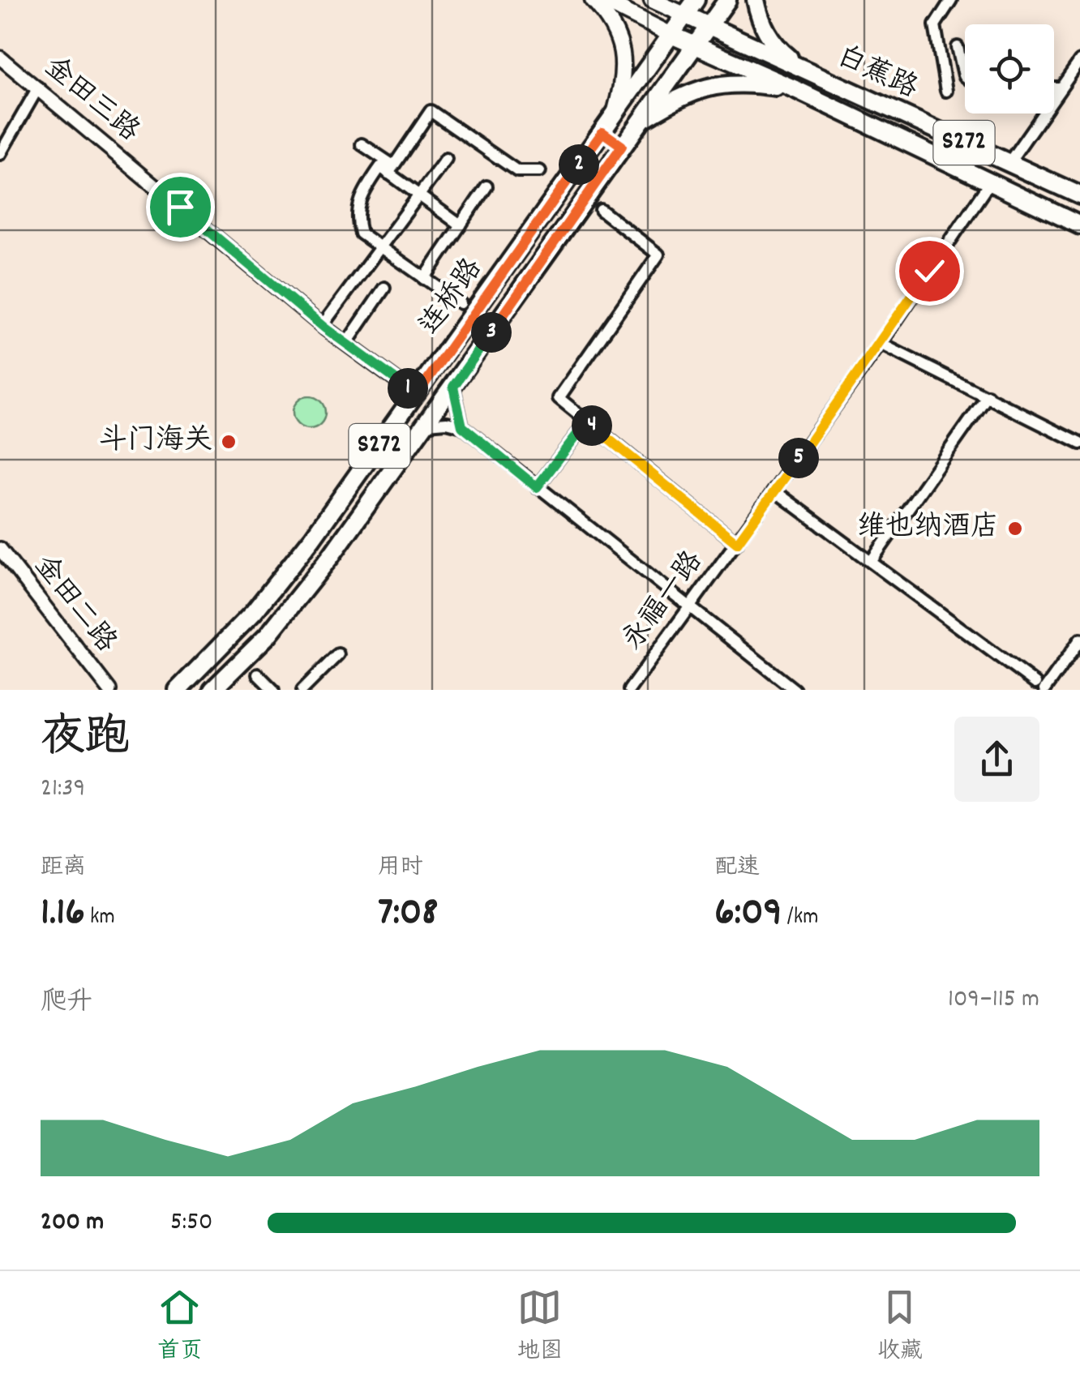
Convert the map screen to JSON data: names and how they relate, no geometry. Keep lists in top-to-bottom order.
{
  "streets": {
    "main road": ["白蕉路", "S272", "连桥路"],
    "street": ["金田三路", "永福一路", "金田二路"]
  },
  "crossings": [
    ["白蕉路", "S272"],
    ["白蕉路", "连桥路"],
    ["白蕉路", "永福一路"],
    ["金田三路", "连桥路"],
    ["S272", "连桥路"]
  ],
  "places": ["斗门海关", "维也纳酒店"],
  "page": {
    "pins": [
      "2",
      "3",
      "1",
      "4",
      "5"
    ],
    "heading": ["夜跑", "21:39"],
    "stats": [
      ["距离", "1.16 km"],
      ["用时", "7:08"],
      ["配速", "6:09 /km"]
    ],
    "chart": ["爬升", "109–115 m"],
    "list": [
      {
        "name": "200 m",
        "note": "5:50"
      }
    ],
    "tabs": ["首页", "地图", "收藏"]
  }
}
